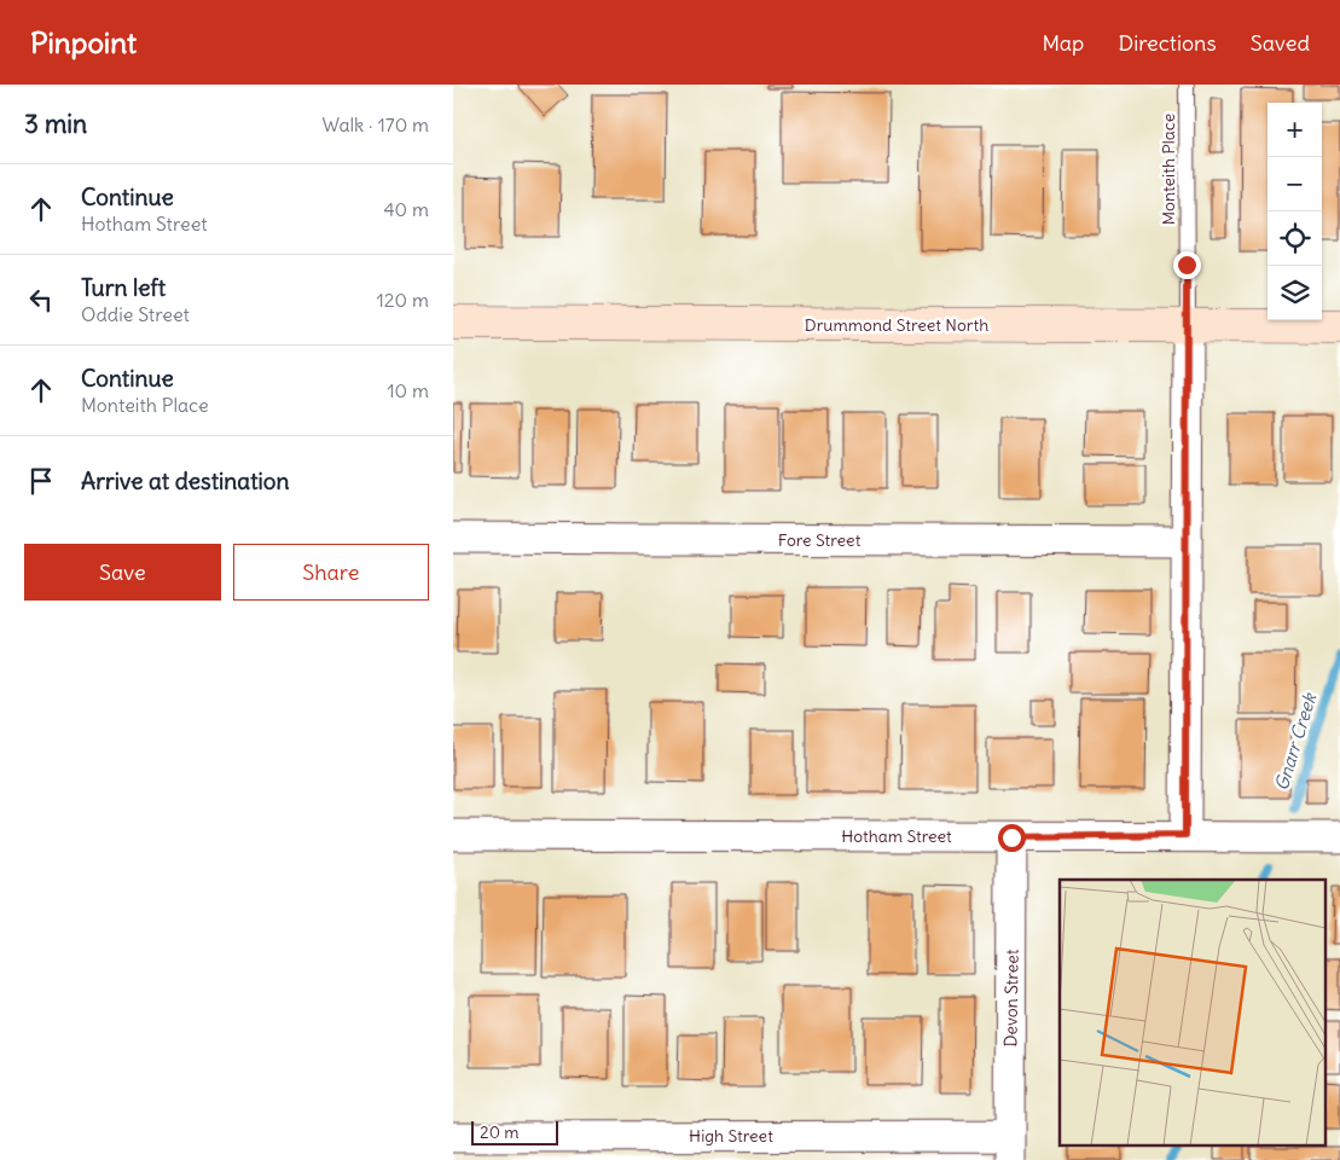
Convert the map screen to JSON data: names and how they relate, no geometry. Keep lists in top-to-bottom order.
{
  "streets": {
    "main road": ["Drummond Street North"],
    "street": [
      "Fore Street",
      "Hotham Street",
      "Devon Street",
      "High Street"
    ],
    "lane": ["Monteith Place"]
  },
  "crossings": [
    ["Monteith Place", "Drummond Street North"],
    ["Hotham Street", "Devon Street"],
    ["Devon Street", "High Street"]
  ],
  "water": ["Gnarr Creek"],
  "scale_bar": "20 m",
  "page": {
    "header": "Pinpoint",
    "nav": ["Map", "Directions", "Saved"],
    "heading": ["3 min", "Walk · 170 m"],
    "map_buttons": ["+", "−"],
    "list": [
      ["Continue", "Hotham Street", "40 m"],
      ["Turn left", "Oddie Street", "120 m"],
      ["Continue", "Monteith Place", "10 m"],
      "Arrive at destination"
    ],
    "buttons": ["Save", "Share"],
    "scale": "20 m"
  }
}
